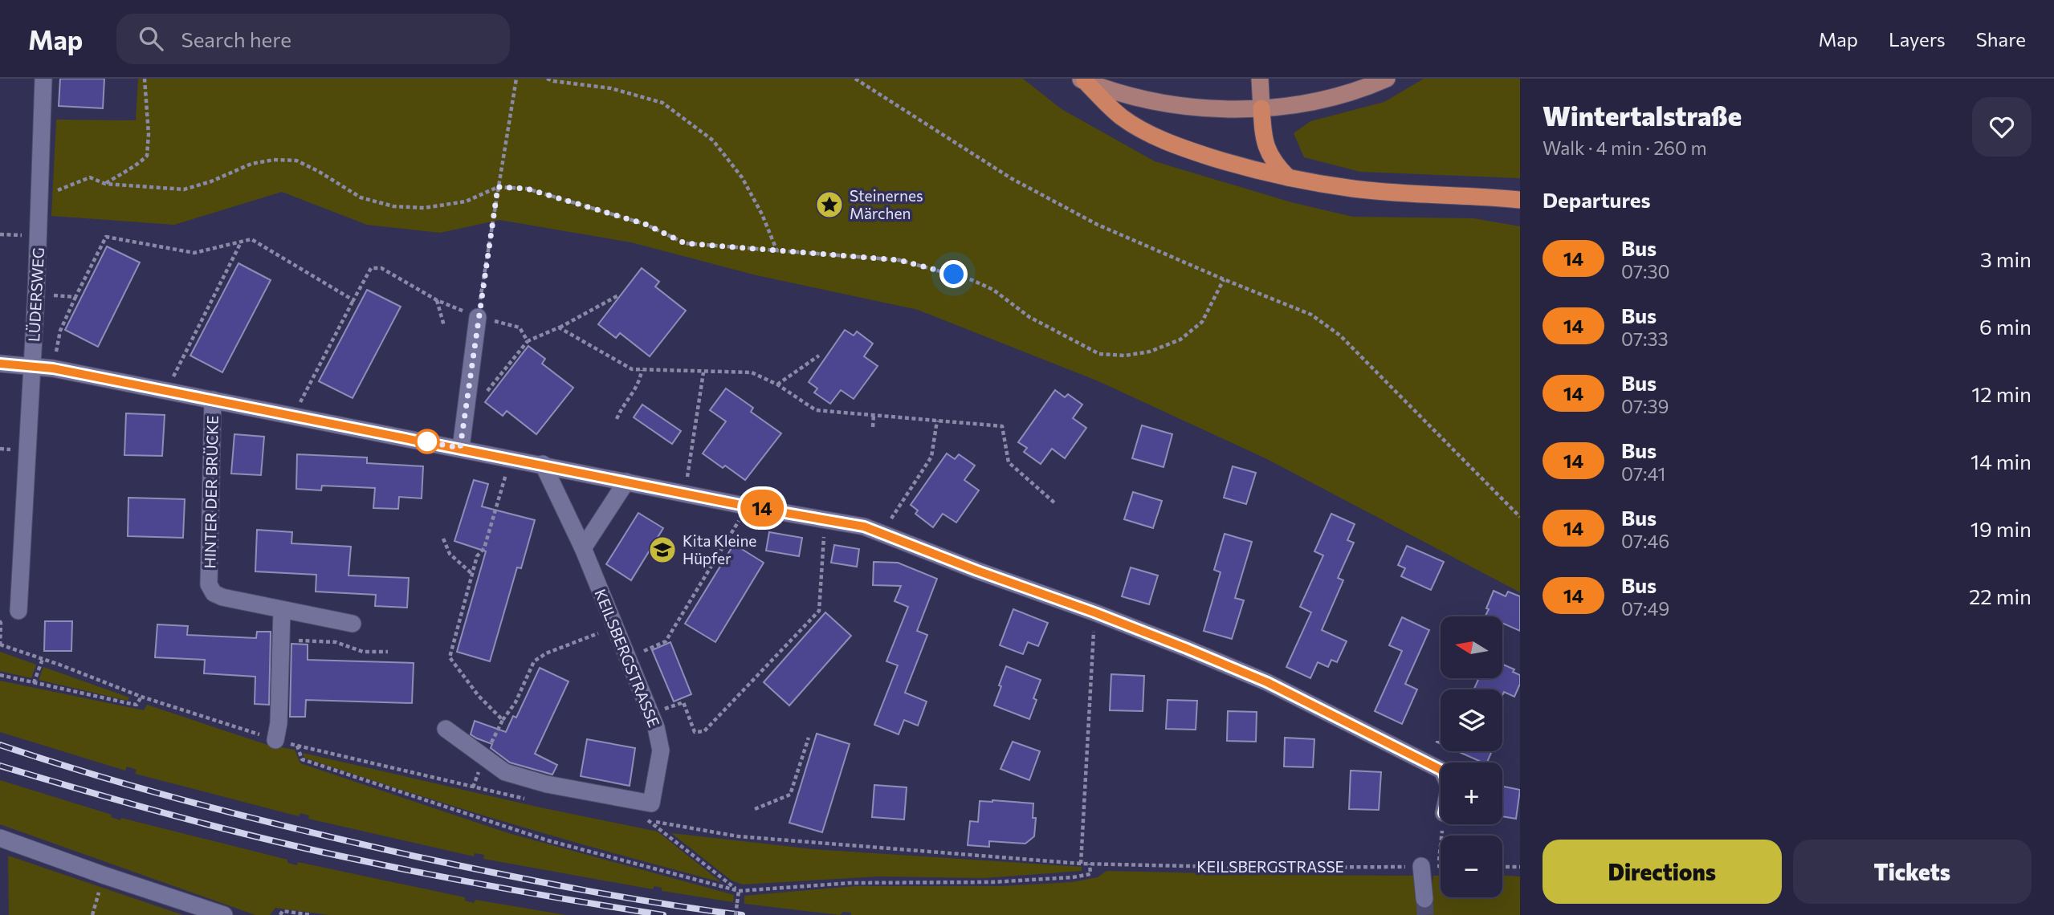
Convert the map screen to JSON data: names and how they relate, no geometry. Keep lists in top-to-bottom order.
{
  "streets": {
    "street": ["LÜDERSWEG", "HINTER DER BRÜCKE", "KEILSBERGSTRASSE"]
  },
  "crossings": [
    ["LÜDERSWEG", "HINTER DER BRÜCKE"],
    ["HINTER DER BRÜCKE", "KEILSBERGSTRASSE"]
  ],
  "places": {
    "place": ["Steinernes Märchen"],
    "school or university": ["Kita Kleine Hüpfer"]
  },
  "lines": ["bus line 14"],
  "north": "left",
  "page": {
    "header": "Map",
    "search": "Search here",
    "nav": ["Map", "Layers", "Share"],
    "on_map": "14",
    "heading": [
      ["Wintertalstraße", "Walk · 4 min · 260 m"],
      "Departures"
    ],
    "list": [
      {
        "mark": "14",
        "name": "Bus",
        "note": "07:30",
        "value": "3 min"
      },
      {
        "mark": "14",
        "name": "Bus",
        "note": "07:33",
        "value": "6 min"
      },
      {
        "mark": "14",
        "name": "Bus",
        "note": "07:39",
        "value": "12 min"
      },
      {
        "mark": "14",
        "name": "Bus",
        "note": "07:41",
        "value": "14 min"
      },
      {
        "mark": "14",
        "name": "Bus",
        "note": "07:46",
        "value": "19 min"
      },
      {
        "mark": "14",
        "name": "Bus",
        "note": "07:49",
        "value": "22 min"
      }
    ],
    "map_buttons": ["+", "−"],
    "buttons": ["Directions", "Tickets"]
  }
}
